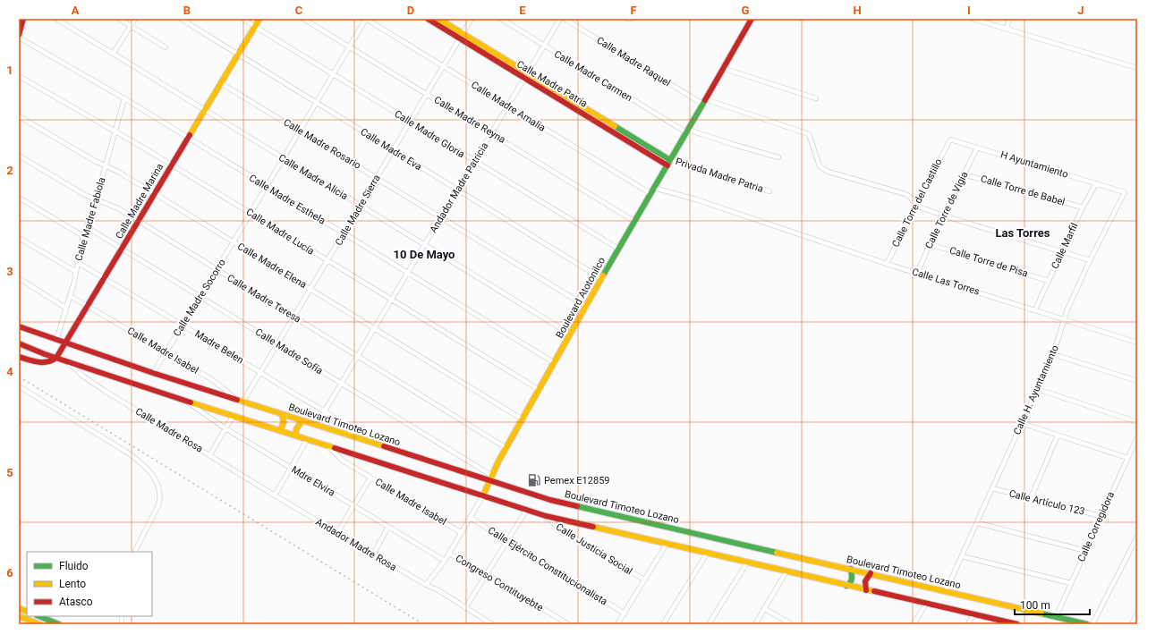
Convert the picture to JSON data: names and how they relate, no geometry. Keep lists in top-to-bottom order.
{
  "streets": {
    "main road": [
      "Calle Madre Patria",
      "Calle Madre Marina",
      "Boulevard Atotonilco",
      "Boulevard Timoteo Lozano"
    ],
    "street": [
      "Calle Madre Raquel",
      "Calle Madre Carmen",
      "Calle Madre Amalia",
      "Calle Madre Reyna",
      "Calle Madre Gloria",
      "Calle Madre Rosario",
      "Calle Madre Eva",
      "H Ayuntamiento",
      "Privada Madre Patria",
      "Calle Madre Alicia",
      "Andador Madre Patricia",
      "Calle Torre de Babel",
      "Calle Madre Esthela",
      "Calle Torre del Castillo",
      "Calle Madre Sierra",
      "Calle Torre de Vigía",
      "Calle Madre Fabiola",
      "Calle Madre Lucía",
      "Calle Marfil",
      "Calle Torre de Pisa",
      "Calle Madre Elena",
      "Calle Las Torres",
      "Calle Madre Socorro",
      "Calle Madre Teresa",
      "Madre Belen",
      "Calle Madre Isabel",
      "Calle Madre Sofía",
      "Calle H. Ayuntamiento",
      "Calle Madre Rosa",
      "Mdre Elvira",
      "Calle Artículo 123",
      "Calle Corregidora",
      "Andador Madre Rosa",
      "Calle Justicia Social",
      "Calle Ejército Constitucionalista",
      "Congreso Contituyebte"
    ]
  },
  "crossings": [
    ["Calle Madre Raquel", "Calle Torre del Castillo"],
    ["Calle Madre Raquel", "Boulevard Atotonilco"],
    ["Calle Madre Carmen", "Andador Madre Patricia"],
    ["Calle Madre Carmen", "Boulevard Atotonilco"],
    ["Calle Madre Patria", "Privada Madre Patria"],
    ["Calle Madre Patria", "Andador Madre Patricia"],
    ["Calle Madre Patria", "Calle Madre Sierra"],
    ["Calle Madre Patria", "Boulevard Atotonilco"],
    ["Calle Madre Amalia", "Andador Madre Patricia"],
    ["Calle Madre Amalia", "Calle Madre Sierra"],
    ["Calle Madre Amalia", "Calle Madre Socorro"],
    ["Calle Madre Amalia", "Boulevard Atotonilco"],
    ["Calle Madre Reyna", "Andador Madre Patricia"],
    ["Calle Madre Reyna", "Calle Madre Sierra"],
    ["Calle Madre Reyna", "Calle Madre Socorro"],
    ["Calle Madre Reyna", "Boulevard Atotonilco"],
    ["Calle Madre Gloria", "Andador Madre Patricia"],
    ["Calle Madre Gloria", "Calle Madre Marina"],
    ["Calle Madre Gloria", "Calle Madre Sierra"],
    ["Calle Madre Gloria", "Calle Madre Socorro"],
    ["Calle Madre Gloria", "Boulevard Atotonilco"],
    ["Calle Madre Rosario", "Andador Madre Patricia"],
    ["Calle Madre Rosario", "Calle Madre Marina"],
    ["Calle Madre Rosario", "Calle Madre Sierra"],
    ["Calle Madre Rosario", "Calle Madre Socorro"],
    ["Calle Madre Rosario", "Boulevard Atotonilco"],
    ["Calle Madre Eva", "Andador Madre Patricia"],
    ["Calle Madre Eva", "Calle Madre Marina"],
    ["Calle Madre Eva", "Calle Madre Sierra"],
    ["Calle Madre Eva", "Calle Madre Socorro"],
    ["Calle Madre Eva", "Boulevard Atotonilco"],
    ["H Ayuntamiento", "Calle Torre del Castillo"],
    ["H Ayuntamiento", "Calle Torre de Vigía"],
    ["H Ayuntamiento", "Calle Marfil"],
    ["H Ayuntamiento", "Calle H. Ayuntamiento"],
    ["Privada Madre Patria", "Boulevard Atotonilco"],
    ["Calle Madre Alicia", "Andador Madre Patricia"],
    ["Calle Madre Alicia", "Calle Madre Marina"],
    ["Calle Madre Alicia", "Calle Madre Sierra"],
    ["Calle Madre Alicia", "Calle Madre Socorro"],
    ["Calle Madre Alicia", "Boulevard Atotonilco"],
    ["Andador Madre Patricia", "Calle Madre Esthela"],
    ["Andador Madre Patricia", "Calle Madre Lucía"],
    ["Andador Madre Patricia", "Calle Madre Elena"],
    ["Andador Madre Patricia", "Calle Madre Teresa"],
    ["Andador Madre Patricia", "Madre Belen"],
    ["Andador Madre Patricia", "Calle Madre Sofía"],
    ["Calle Torre de Babel", "Calle Torre de Vigía"],
    ["Calle Torre de Babel", "Calle Marfil"],
    ["Calle Madre Esthela", "Calle Madre Marina"],
    ["Calle Madre Esthela", "Calle Madre Sierra"],
    ["Calle Madre Esthela", "Calle Madre Fabiola"],
    ["Calle Madre Esthela", "Calle Madre Socorro"],
    ["Calle Madre Esthela", "Boulevard Atotonilco"],
    ["Calle Madre Marina", "Calle Madre Lucía"],
    ["Calle Madre Marina", "Calle Madre Elena"],
    ["Calle Madre Marina", "Calle Madre Teresa"],
    ["Calle Madre Marina", "Madre Belen"],
    ["Calle Madre Marina", "Calle Madre Isabel"],
    ["Calle Madre Marina", "Calle Madre Sofía"],
    ["Calle Madre Marina", "Boulevard Timoteo Lozano"],
    ["Calle Torre del Castillo", "Calle Las Torres"],
    ["Calle Madre Sierra", "Calle Madre Lucía"],
    ["Calle Madre Sierra", "Calle Madre Elena"],
    ["Calle Madre Sierra", "Calle Madre Teresa"],
    ["Calle Madre Sierra", "Madre Belen"],
    ["Calle Madre Sierra", "Calle Madre Sofía"],
    ["Calle Madre Sierra", "Boulevard Timoteo Lozano"],
    ["Calle Torre de Vigía", "Calle Torre de Pisa"],
    ["Calle Torre de Vigía", "Calle Las Torres"],
    ["Calle Madre Fabiola", "Calle Madre Lucía"],
    ["Calle Madre Fabiola", "Calle Madre Elena"],
    ["Calle Madre Fabiola", "Calle Madre Teresa"],
    ["Calle Madre Fabiola", "Madre Belen"],
    ["Calle Madre Fabiola", "Calle Madre Isabel"],
    ["Calle Madre Fabiola", "Calle Madre Sofía"],
    ["Calle Madre Fabiola", "Boulevard Timoteo Lozano"],
    ["Calle Madre Lucía", "Calle Madre Socorro"],
    ["Calle Madre Lucía", "Boulevard Atotonilco"],
    ["Calle Marfil", "Calle Torre de Pisa"],
    ["Calle Marfil", "Calle Las Torres"],
    ["Calle Madre Elena", "Calle Madre Socorro"],
    ["Calle Madre Elena", "Boulevard Atotonilco"],
    ["Calle Las Torres", "Boulevard Atotonilco"],
    ["Calle Las Torres", "Calle H. Ayuntamiento"],
    ["Calle Madre Socorro", "Calle Madre Teresa"],
    ["Calle Madre Socorro", "Madre Belen"],
    ["Calle Madre Socorro", "Calle Madre Isabel"],
    ["Calle Madre Socorro", "Calle Madre Sofía"],
    ["Calle Madre Socorro", "Boulevard Timoteo Lozano"],
    ["Boulevard Atotonilco", "Calle Madre Teresa"],
    ["Boulevard Atotonilco", "Calle Madre Isabel"],
    ["Boulevard Atotonilco", "Calle Madre Sofía"],
    ["Boulevard Atotonilco", "Boulevard Timoteo Lozano"],
    ["Boulevard Atotonilco", "Mdre Elvira"],
    ["Boulevard Atotonilco", "Andador Madre Rosa"],
    ["Boulevard Atotonilco", "Calle Ejército Constitucionalista"],
    ["Boulevard Atotonilco", "Congreso Contituyebte"],
    ["Madre Belen", "Boulevard Timoteo Lozano"],
    ["Calle Madre Isabel", "Boulevard Timoteo Lozano"],
    ["Calle H. Ayuntamiento", "Boulevard Timoteo Lozano"],
    ["Calle H. Ayuntamiento", "Calle Artículo 123"],
    ["Boulevard Timoteo Lozano", "Calle Corregidora"],
    ["Calle Madre Rosa", "Andador Madre Rosa"],
    ["Calle Artículo 123", "Calle Corregidora"]
  ],
  "districts": ["Las Torres", "10 De Mayo"],
  "places": {
    "fuel station": ["Pemex E12859"]
  },
  "legend": ["Fluido", "Lento", "Atasco"],
  "scale_bar": "100 m",
  "grid": {
    "columns": [
      "A",
      "B",
      "C",
      "D",
      "E",
      "F",
      "G",
      "H",
      "I",
      "J"
    ],
    "rows": [
      "1",
      "2",
      "3",
      "4",
      "5",
      "6"
    ]
  }
}
